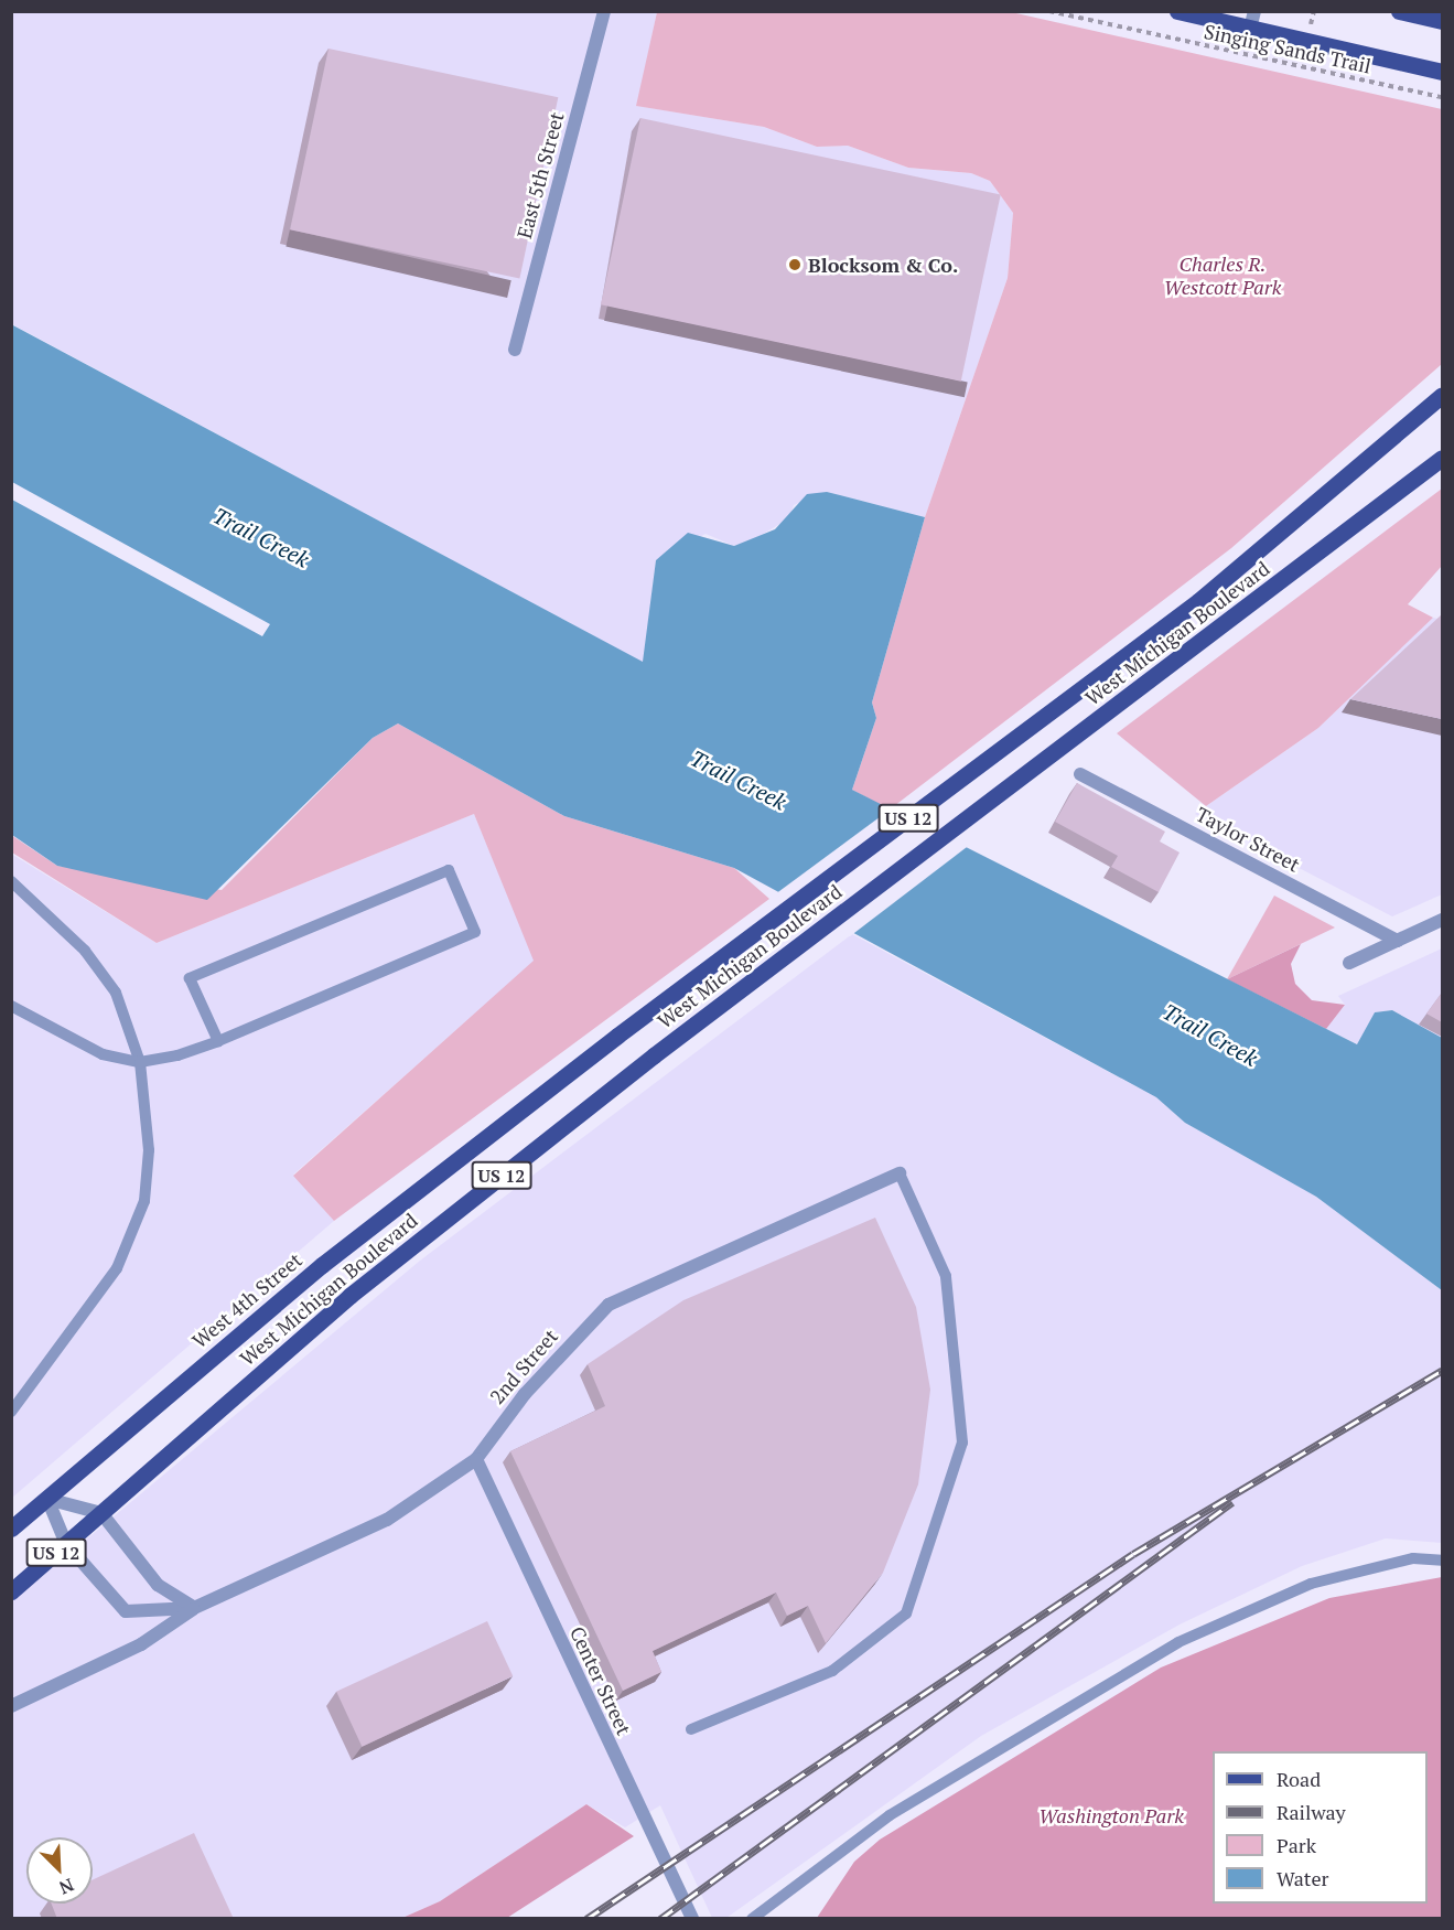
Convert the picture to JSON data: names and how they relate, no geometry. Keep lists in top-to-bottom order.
{
  "streets": {
    "main road": ["West Michigan Boulevard", "US 12", "West 4th Street"],
    "street": [
      "East 5th Street",
      "Taylor Street",
      "2nd Street",
      "Center Street"
    ],
    "path": ["Singing Sands Trail"]
  },
  "crossings": [
    ["West Michigan Boulevard", "US 12"],
    ["West Michigan Boulevard", "West 4th Street"],
    ["US 12", "West 4th Street"],
    ["US 12", "2nd Street"],
    ["West 4th Street", "2nd Street"],
    ["2nd Street", "Center Street"]
  ],
  "water": ["Trail Creek"],
  "parks": ["Charles R. Westcott Park", "Washington Park"],
  "places": ["Blocksom & Co."],
  "legend": [
    "Road",
    "Railway",
    "Park",
    "Water"
  ],
  "north": "bottom right"
}
